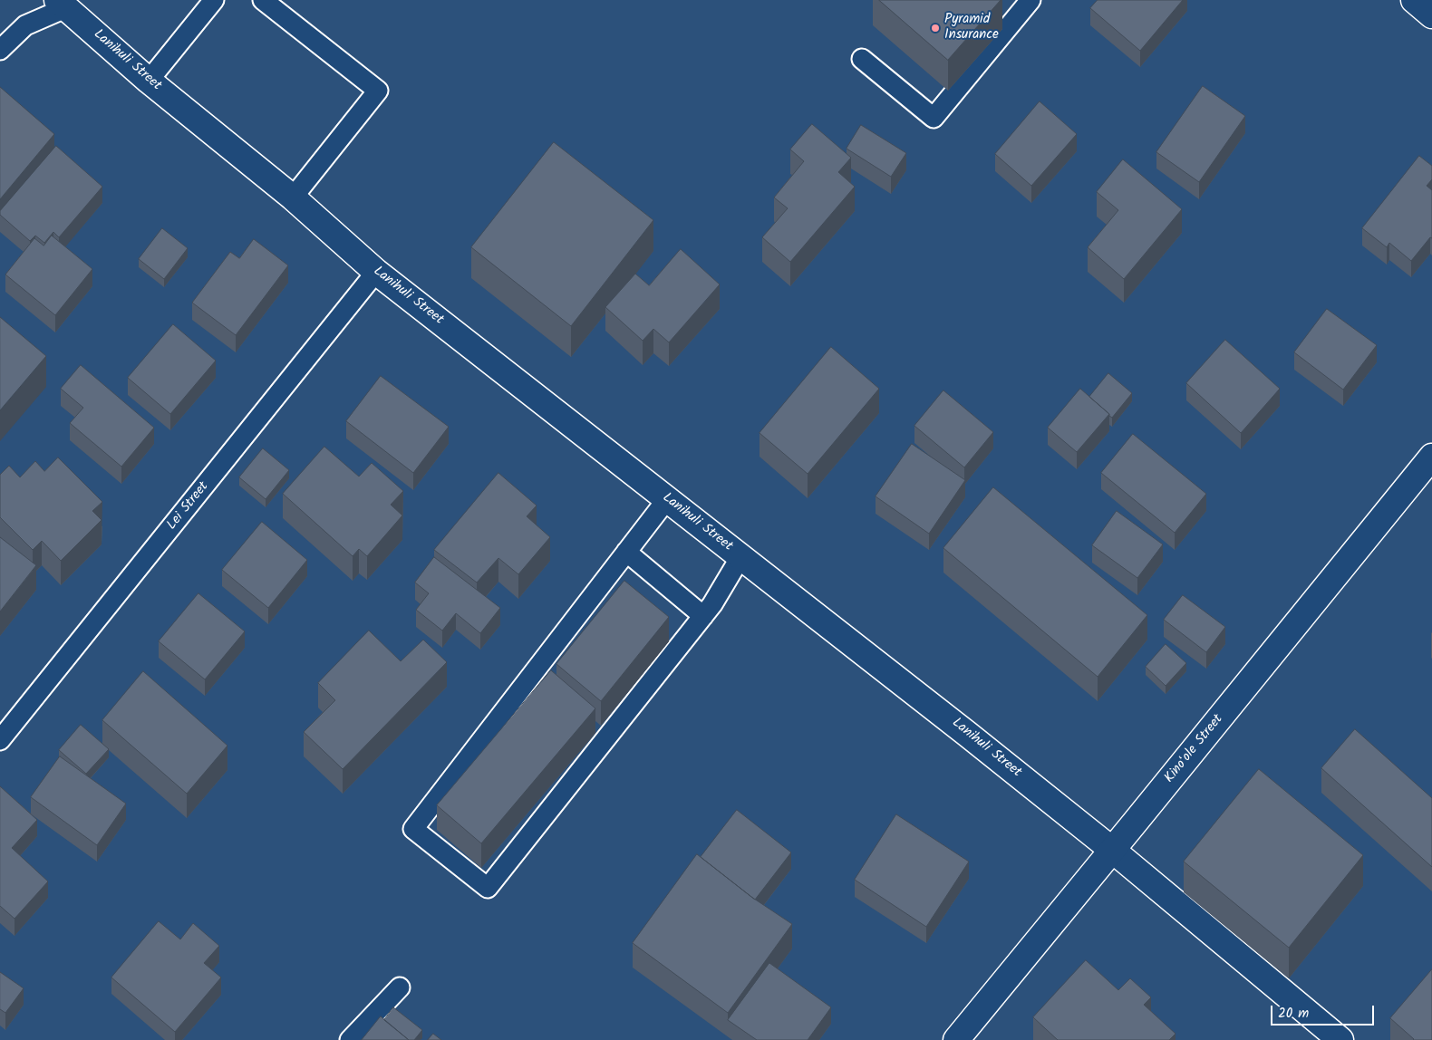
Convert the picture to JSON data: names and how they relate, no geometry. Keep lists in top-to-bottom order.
{
  "streets": {
    "street": ["Lanihuli Street", "Kinoʻole Street"],
    "lane": ["Lei Street"]
  },
  "crossings": [
    ["Lanihuli Street", "Lei Street"],
    ["Lanihuli Street", "Kinoʻole Street"]
  ],
  "places": ["Pyramid Insurance"],
  "scale_bar": "20 m"
}
